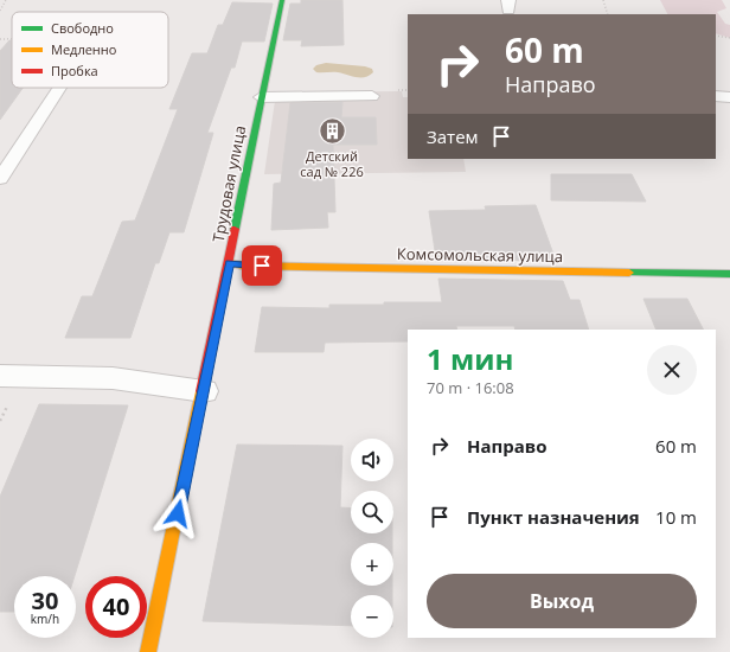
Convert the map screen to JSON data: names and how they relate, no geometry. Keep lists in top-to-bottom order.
{
  "streets": {
    "street": ["Трудовая улица", "Комсомольская улица"]
  },
  "crossings": [
    ["Трудовая улица", "Комсомольская улица"]
  ],
  "places": {
    "building": ["Детский сад № 226"]
  },
  "legend": ["Свободно", "Медленно", "Пробка"],
  "page": {
    "turn": ["60 m", "Направо"],
    "then": "Затем",
    "heading": ["1 мин", "70 m · 16:08"],
    "list": [
      {
        "name": "Направо",
        "value": "60 m"
      },
      {
        "name": "Пункт назначения",
        "value": "10 m"
      }
    ],
    "map_buttons": ["+", "−"],
    "buttons": "Выход",
    "speed": "30 km/h",
    "limit": "40"
  }
}
